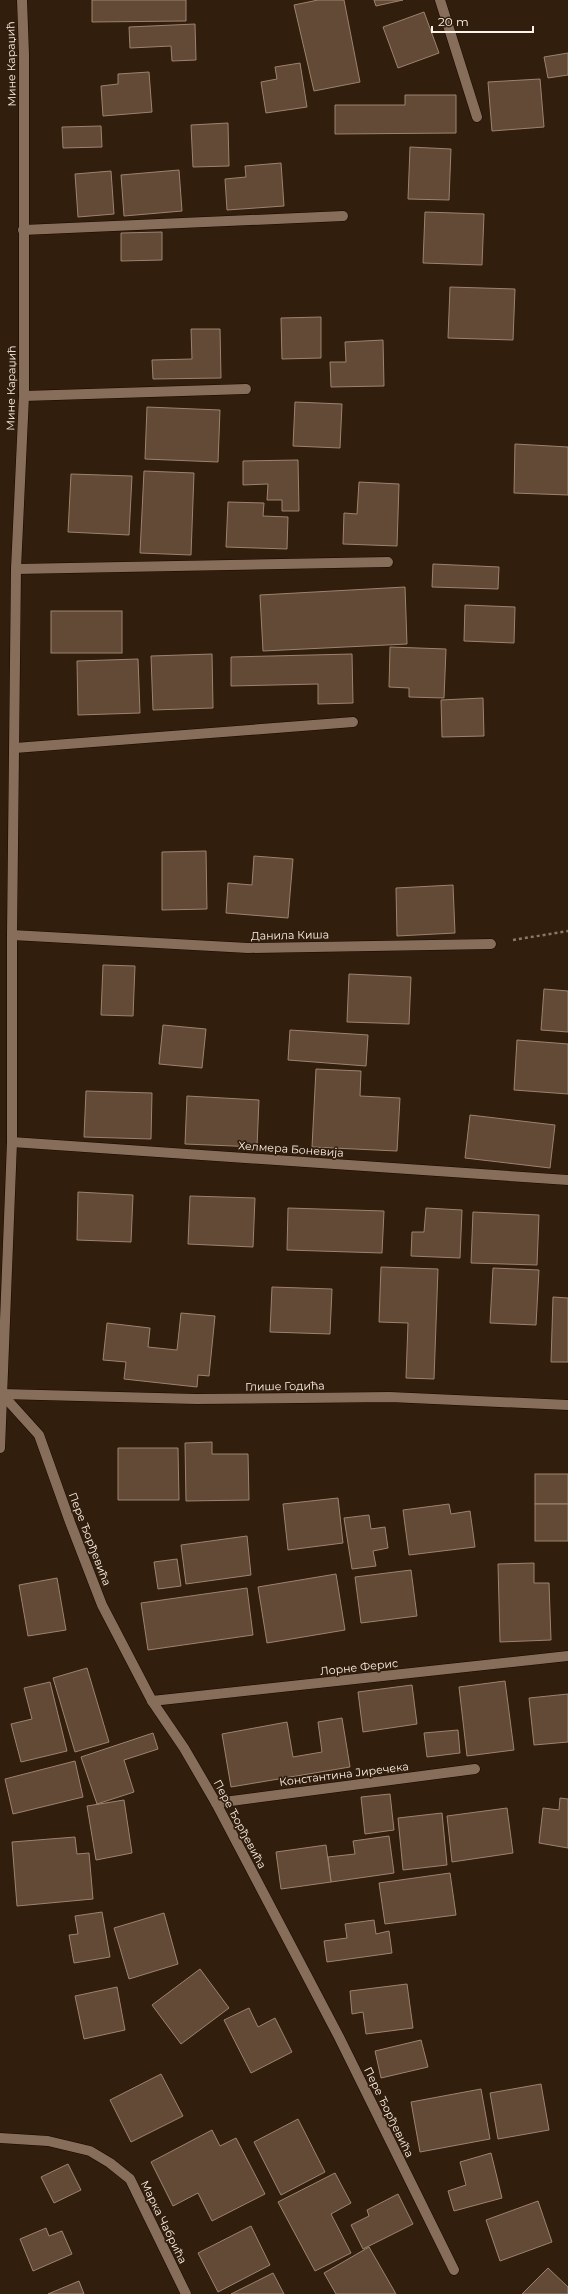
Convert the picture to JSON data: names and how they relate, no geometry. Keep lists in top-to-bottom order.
{
  "streets": {
    "street": [
      "Мине Караџић",
      "Данила Киша",
      "Хелмера Боневија",
      "Глише Годића",
      "Пере Ђорђевића",
      "Лорне Ферис",
      "Константина Јиречека",
      "Марка Чабрића"
    ]
  },
  "crossings": [
    ["Мине Караџић", "Данила Киша"],
    ["Мине Караџић", "Хелмера Боневија"],
    ["Мине Караџић", "Глише Годића"],
    ["Мине Караџић", "Пере Ђорђевића"],
    ["Глише Годића", "Пере Ђорђевића"],
    ["Пере Ђорђевића", "Лорне Ферис"],
    ["Пере Ђорђевића", "Константина Јиречека"]
  ],
  "scale_bar": "20 m"
}
